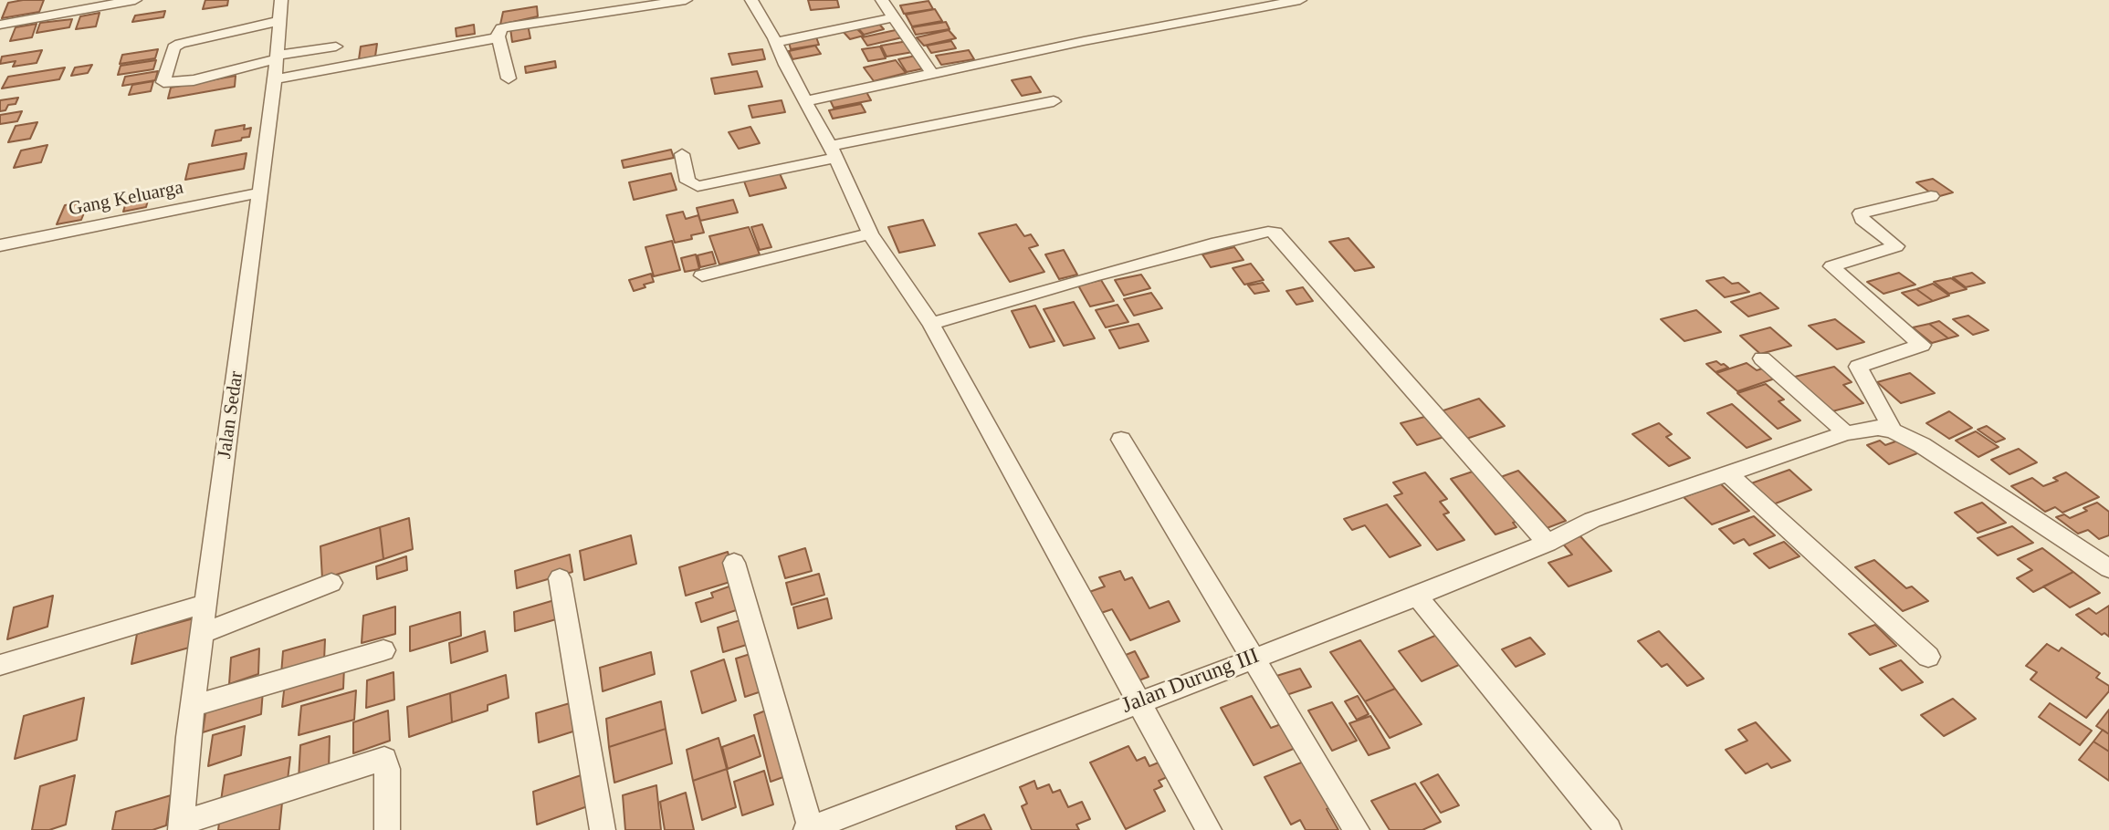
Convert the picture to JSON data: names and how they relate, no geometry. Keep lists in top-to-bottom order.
{
  "streets": {
    "street": ["Gang Keluarga", "Jalan Sedar", "Jalan Durung III"]
  },
  "crossings": [
    ["Gang Keluarga", "Jalan Sedar"]
  ]
}
